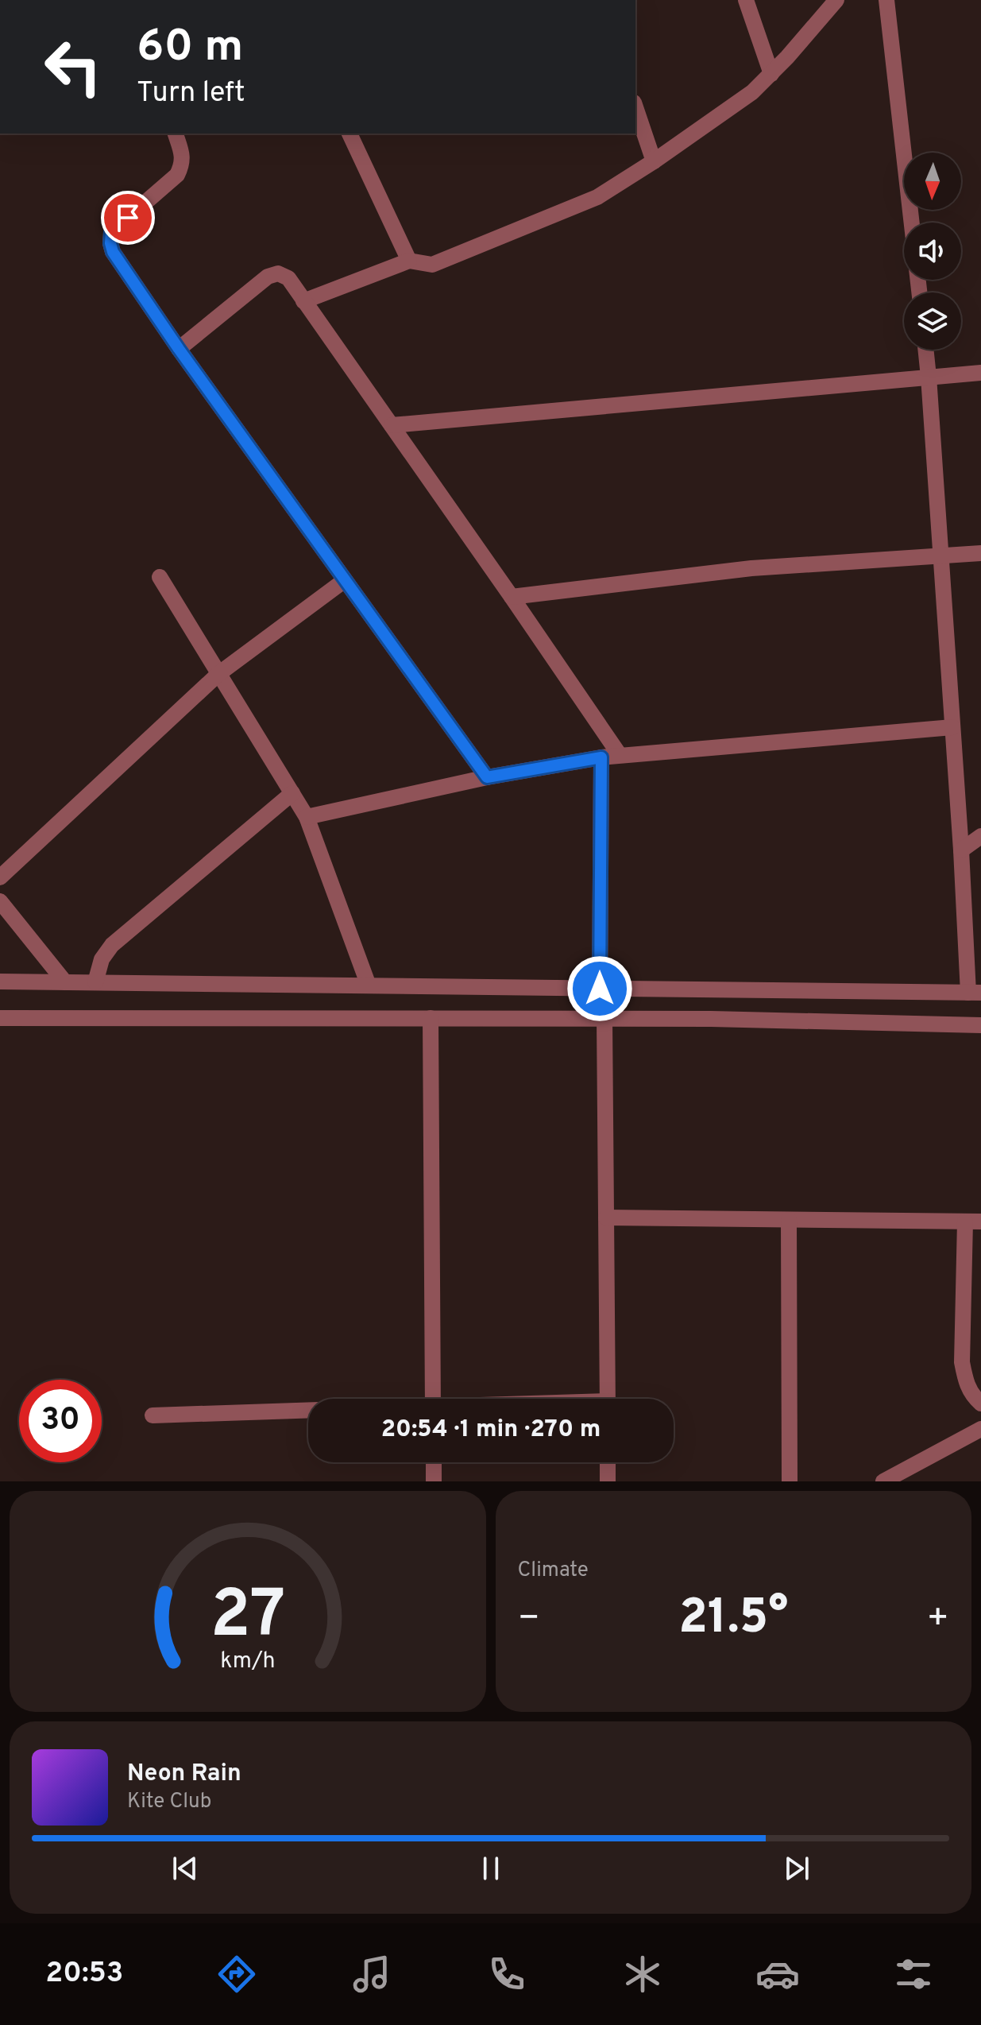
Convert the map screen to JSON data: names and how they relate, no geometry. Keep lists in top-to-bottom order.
{
  "north": "bottom",
  "page": {
    "turn": ["60 m", "Turn left"],
    "limit": "30",
    "trip": "20:54 · 1 min · 270 m",
    "tile": "Climate",
    "heat": ["−", "21.5°", "+"],
    "song": ["Neon Rain", "Kite Club"],
    "tabs": "20:53",
    "gauge": ["27", "km/h"]
  }
}
